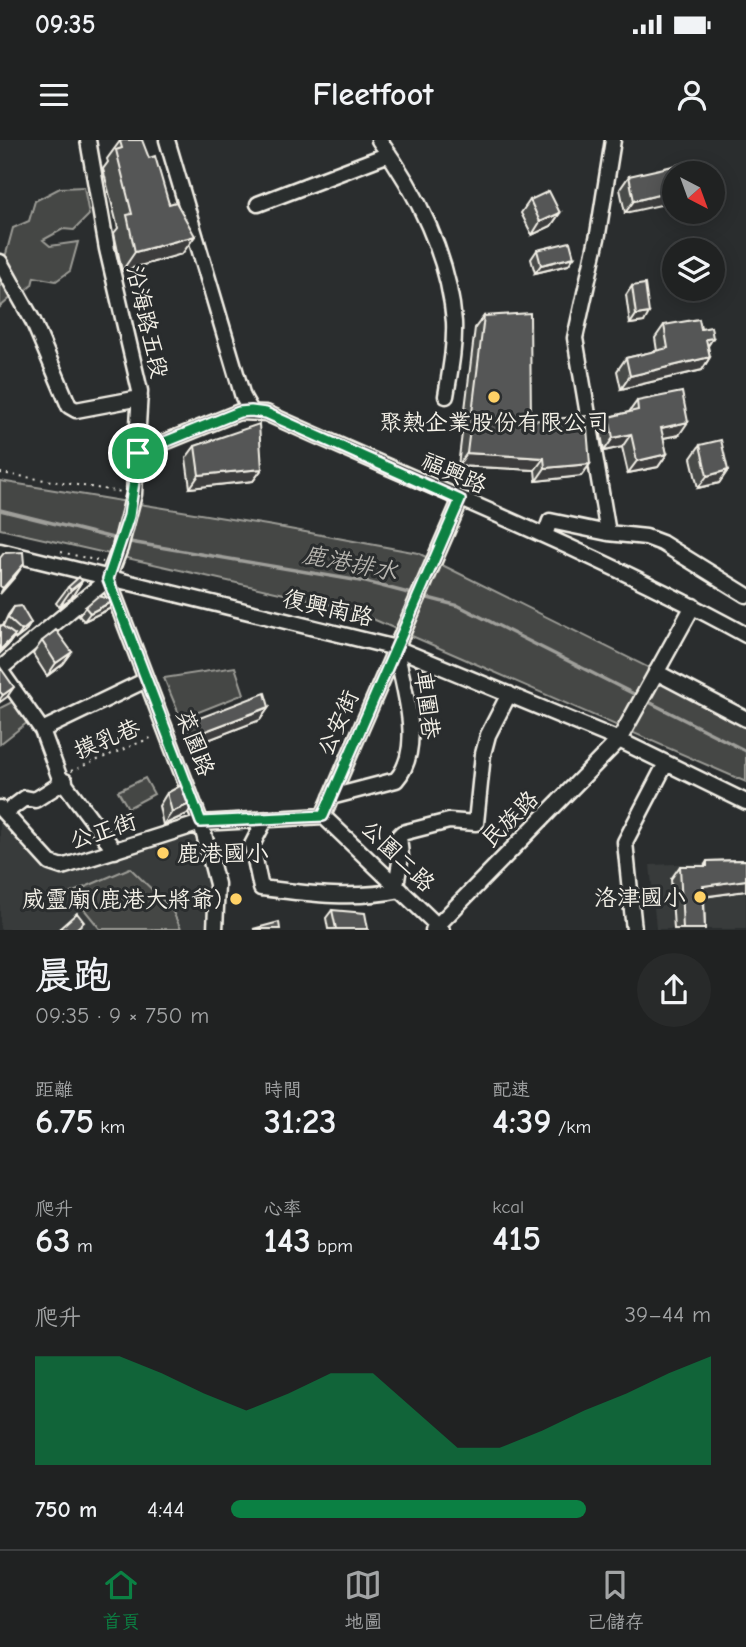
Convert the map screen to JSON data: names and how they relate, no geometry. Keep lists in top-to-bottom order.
{
  "streets": {
    "street": [
      "沿海路五段",
      "福興路",
      "復興南路",
      "車圍巷",
      "公安街",
      "菜園路",
      "民族路",
      "公正街",
      "公園二路"
    ],
    "path": ["摸乳巷"]
  },
  "crossings": [
    ["沿海路五段", "復興南路"],
    ["沿海路五段", "菜園路"],
    ["福興路", "公安街"],
    ["福興路", "民族路"],
    ["復興南路", "車圍巷"],
    ["復興南路", "公安街"],
    ["復興南路", "菜園路"],
    ["復興南路", "民族路"],
    ["車圍巷", "公安街"],
    ["公安街", "公正街"],
    ["公安街", "公園二路"],
    ["摸乳巷", "菜園路"],
    ["菜園路", "公正街"],
    ["民族路", "公園二路"],
    ["公正街", "公園二路"]
  ],
  "water": ["鹿港排水"],
  "places": [
    "聚熱企業股份有限公司",
    "鹿港國小",
    "洛津國小",
    "威靈廟(鹿港大將爺)"
  ],
  "north": "bottom right",
  "page": {
    "status": "09:35",
    "header": "Fleetfoot",
    "heading": ["晨跑", "09:35 · 9 × 750 m"],
    "stats": [
      ["距離", "6.75 km"],
      ["時間", "31:23"],
      ["配速", "4:39 /km"],
      ["爬升", "63 m"],
      ["心率", "143 bpm"],
      ["kcal", "415"]
    ],
    "chart": ["爬升", "39–44 m"],
    "list": [
      {
        "name": "750 m",
        "note": "4:44"
      }
    ],
    "tabs": ["首頁", "地圖", "已儲存"]
  }
}
